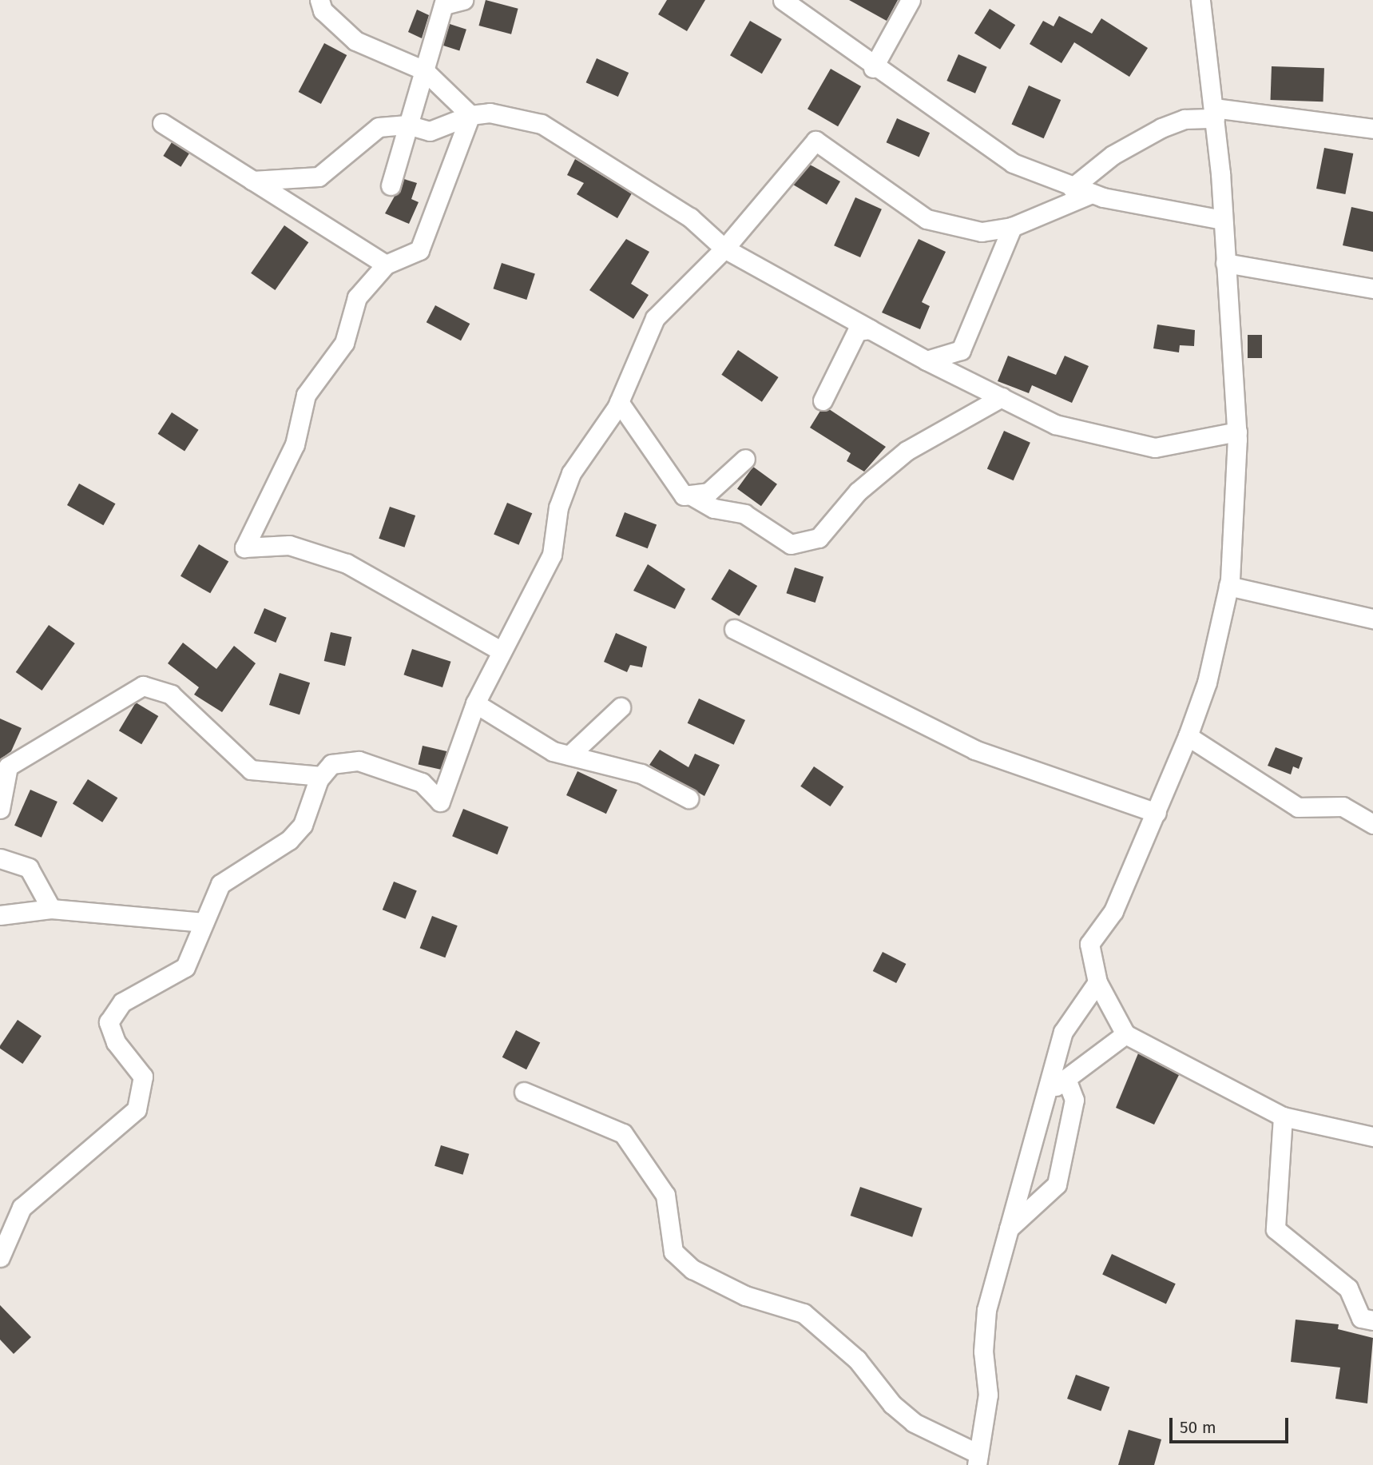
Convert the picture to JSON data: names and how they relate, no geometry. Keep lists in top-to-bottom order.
{
  "scale_bar": "50 m"
}
